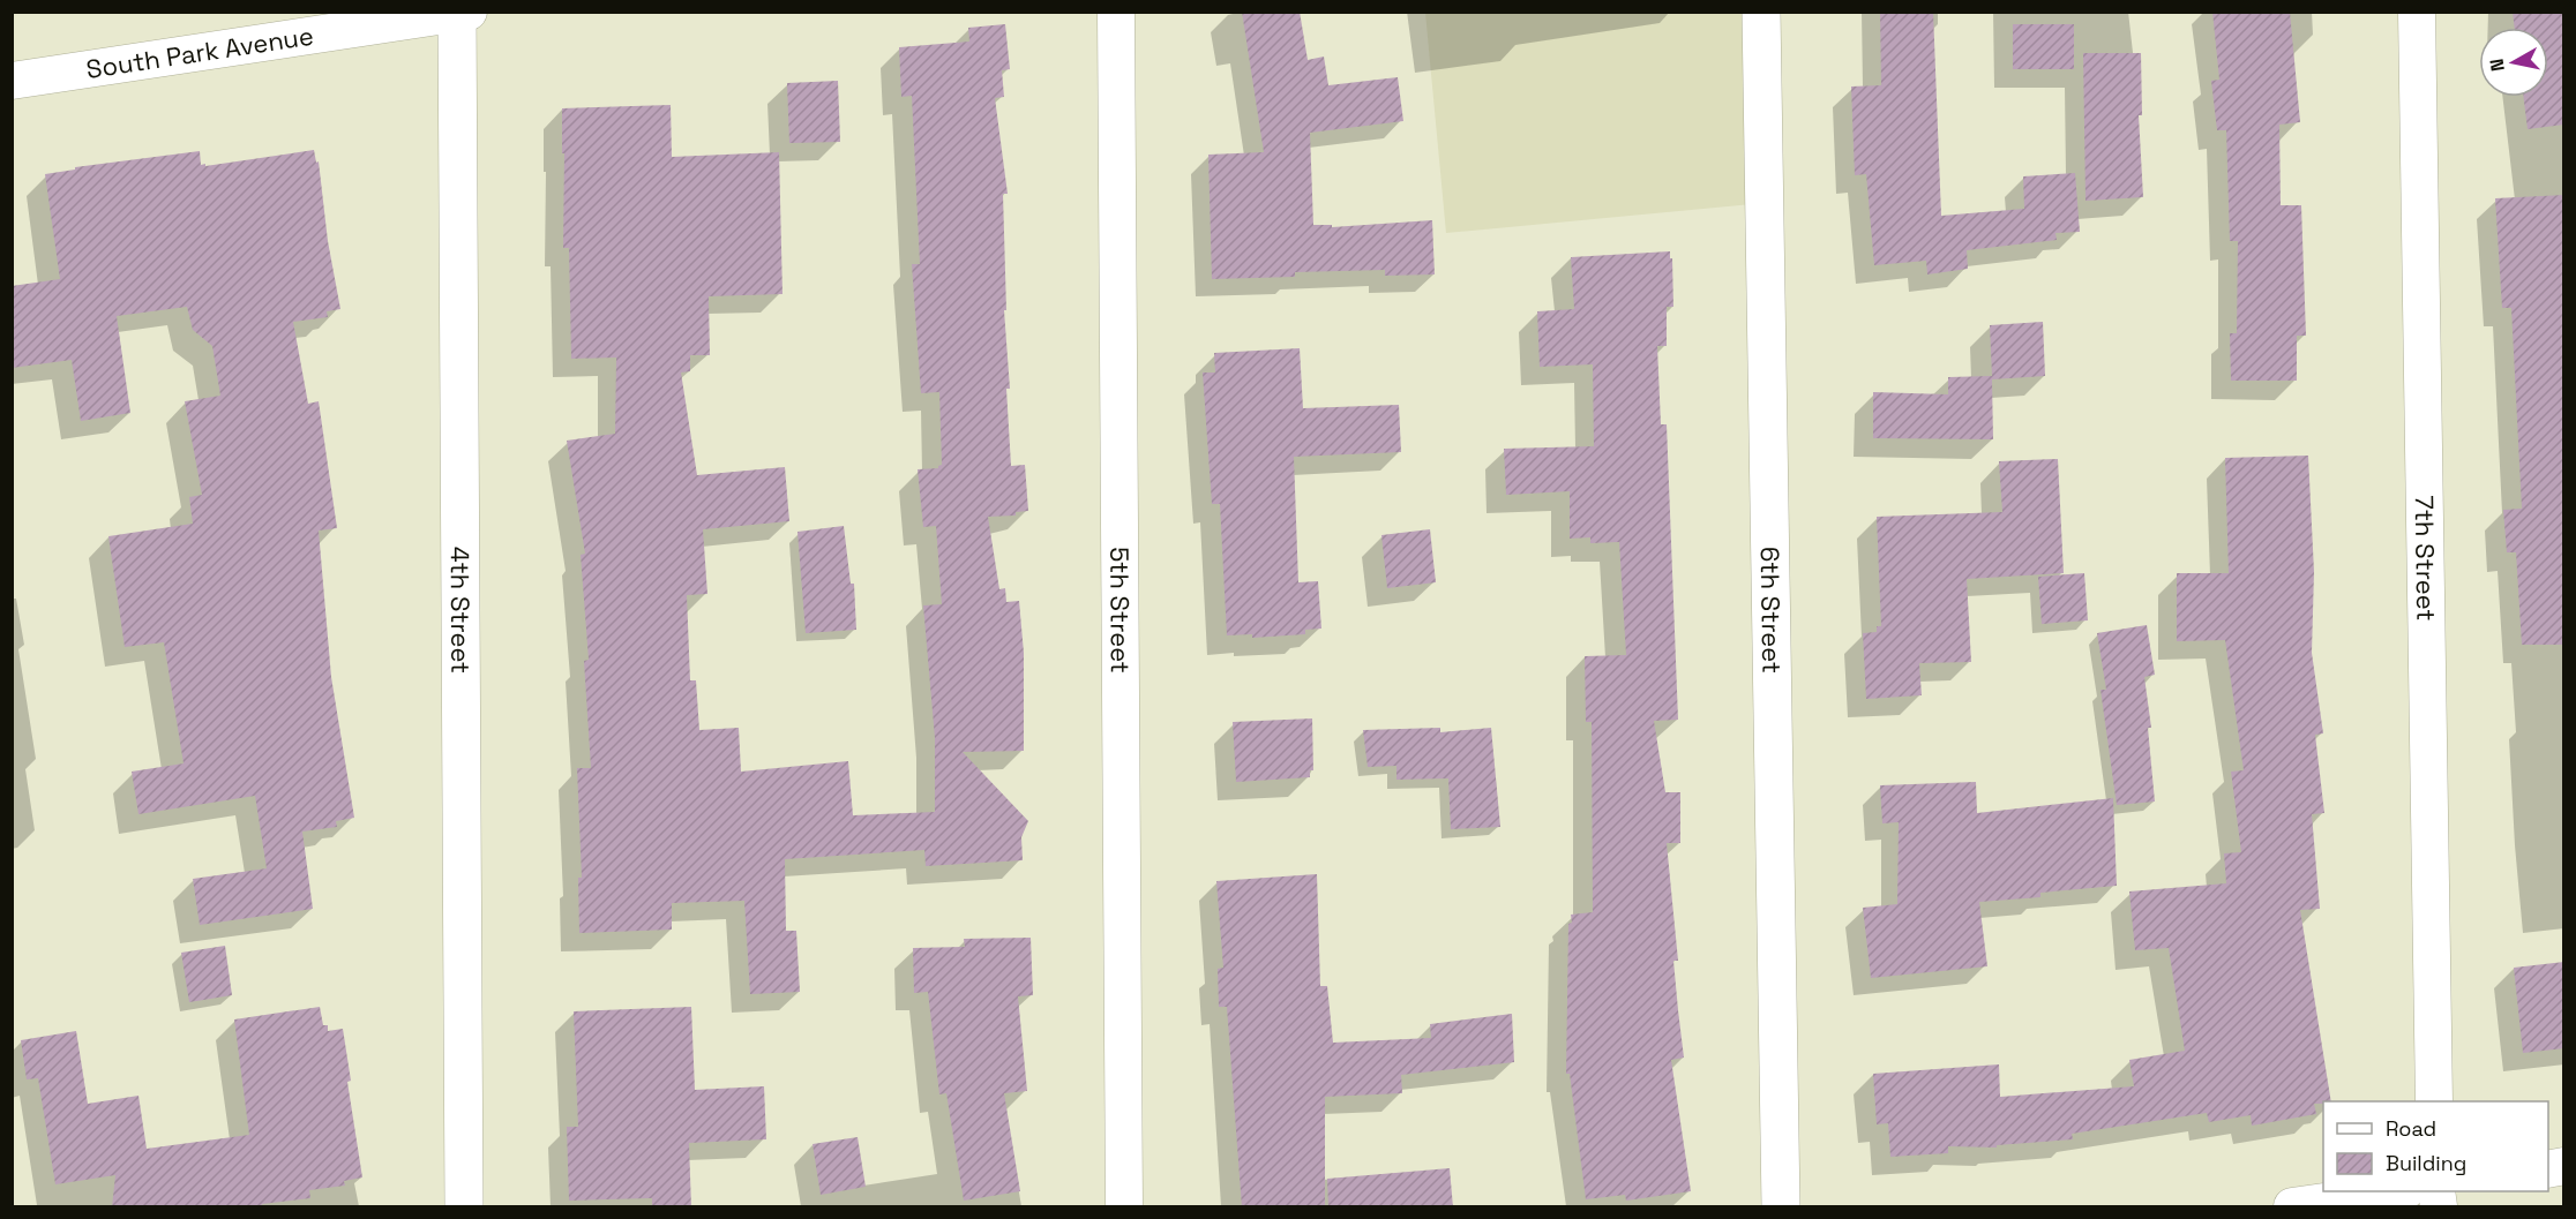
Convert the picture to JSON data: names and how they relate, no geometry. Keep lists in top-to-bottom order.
{
  "streets": {
    "main road": ["6th Street", "4th Street"],
    "street": ["South Park Avenue", "7th Street", "5th Street"]
  },
  "crossings": [
    ["South Park Avenue", "4th Street"]
  ],
  "legend": ["Road", "Building"],
  "north": "left"
}
